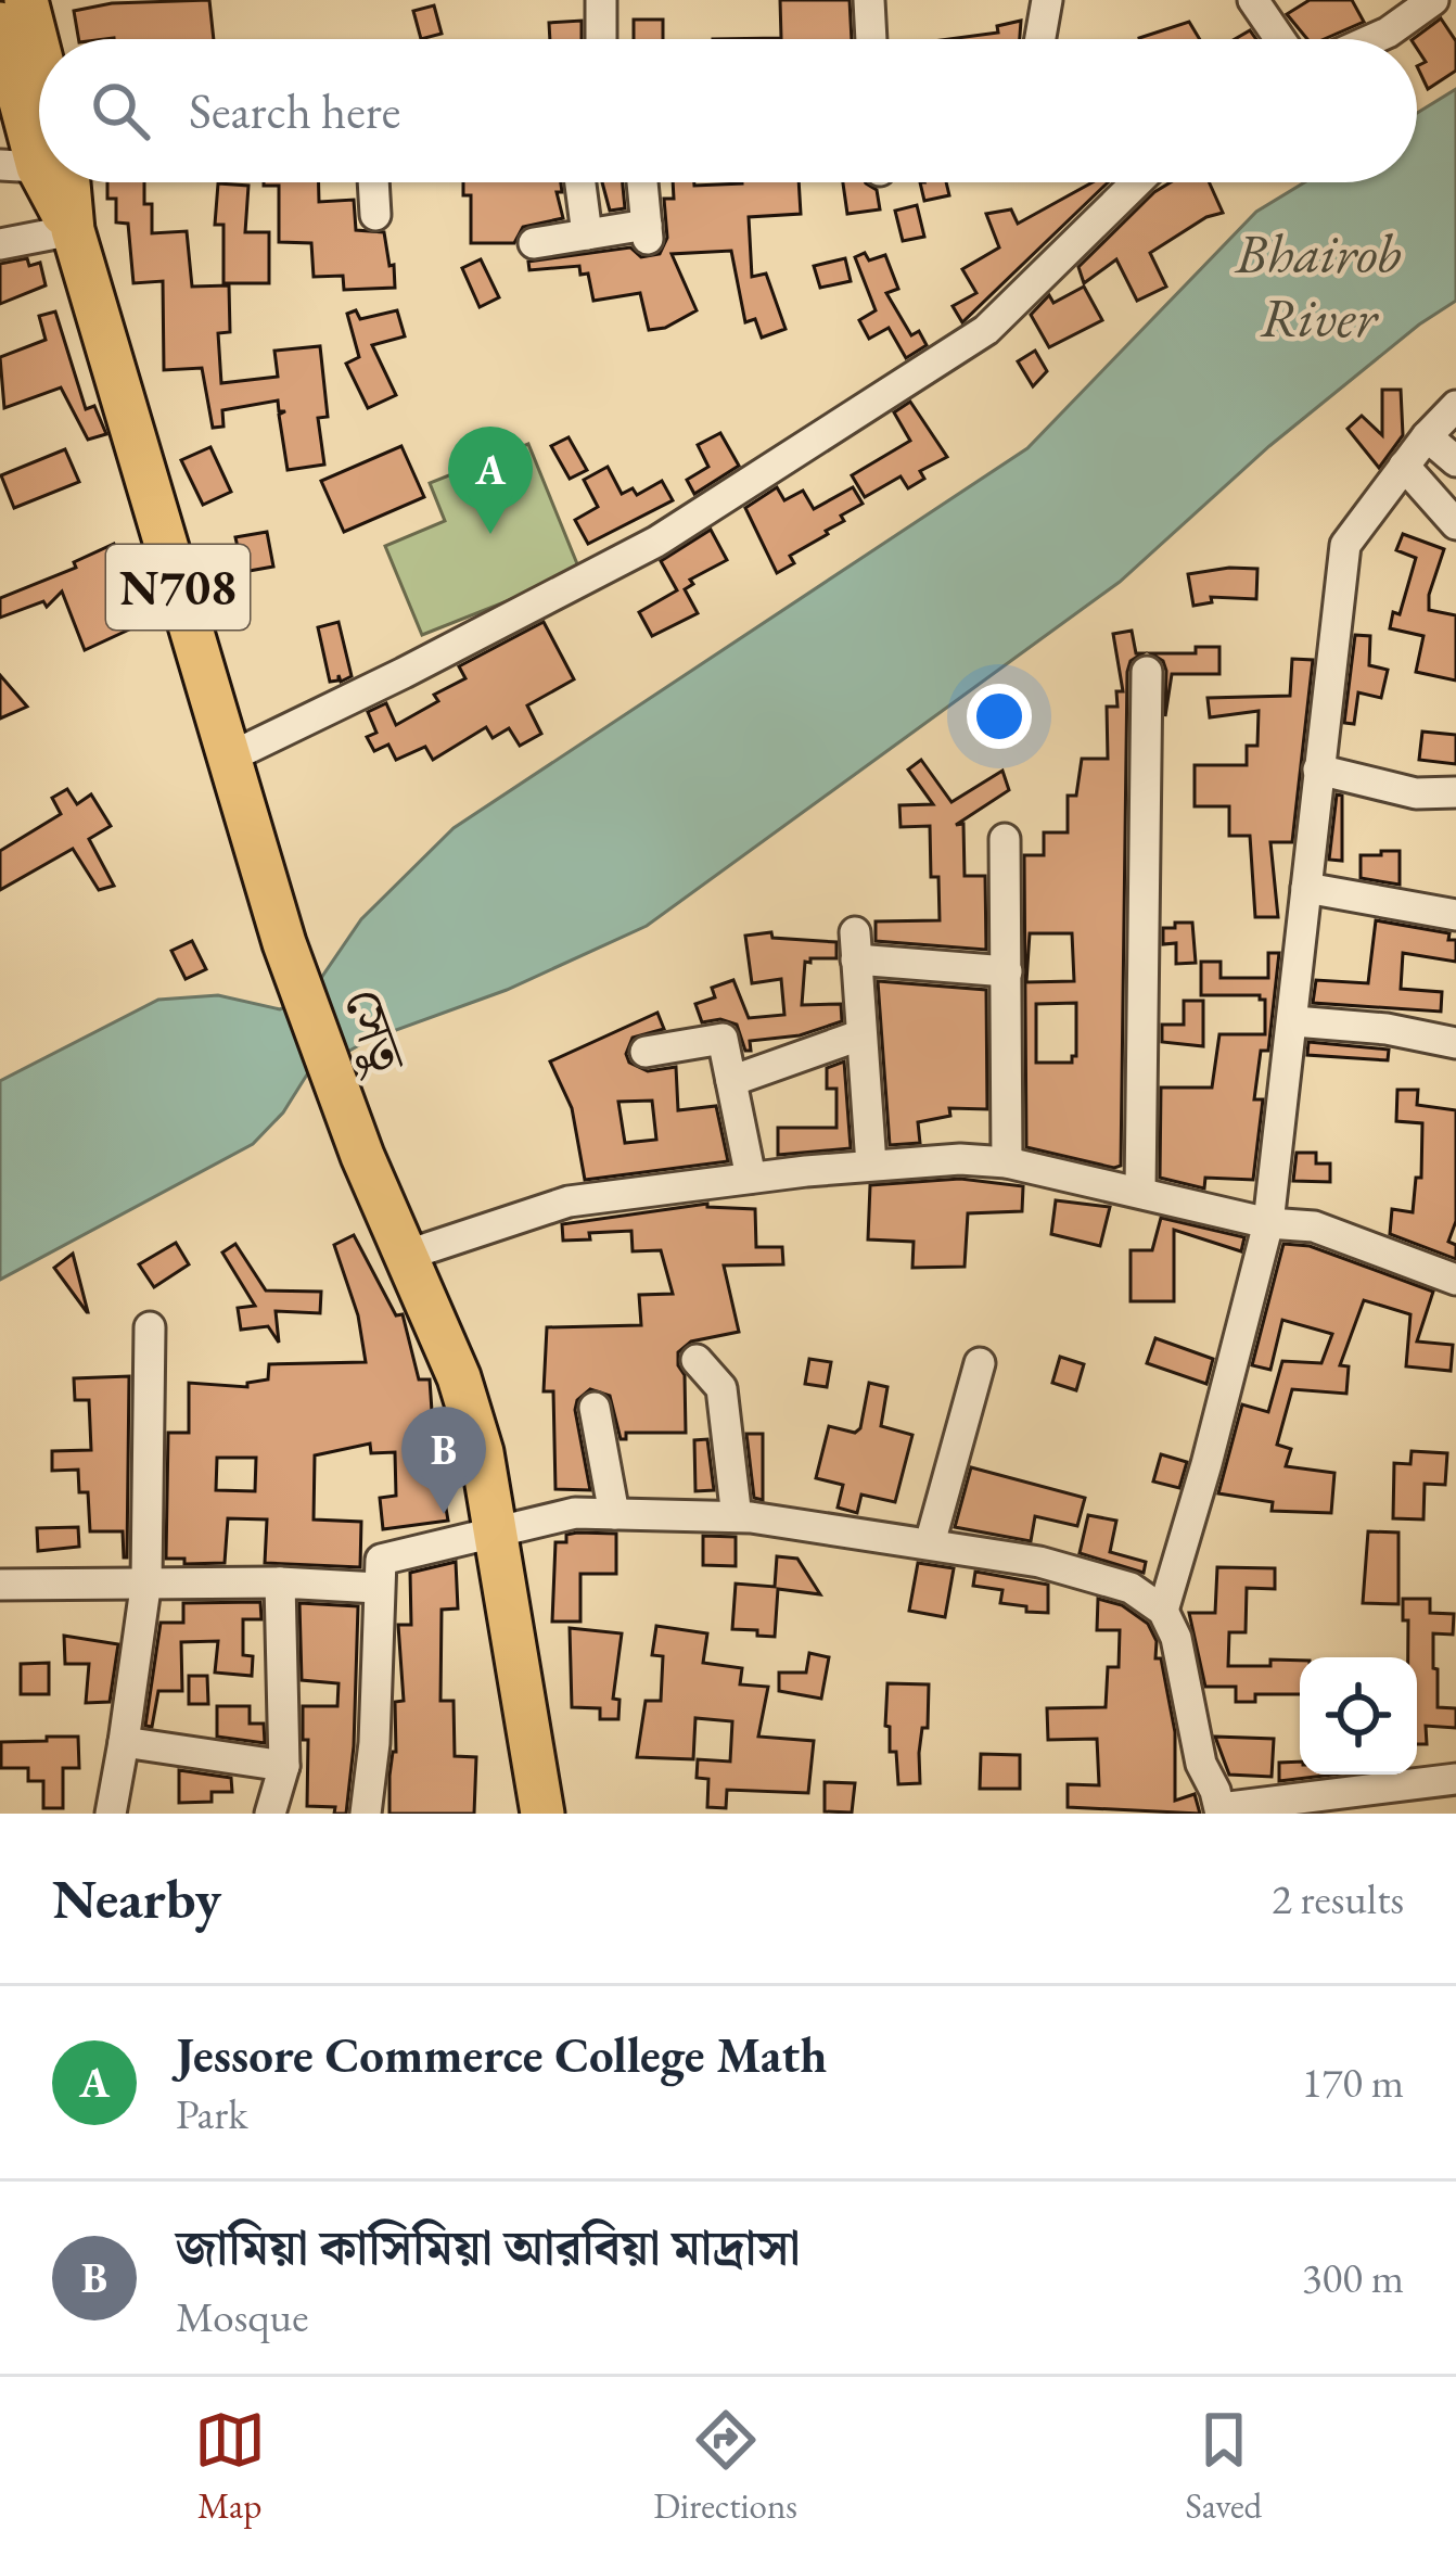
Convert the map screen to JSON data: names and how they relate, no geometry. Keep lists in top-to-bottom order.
{
  "streets": {
    "highway": ["N708", "সেতু"]
  },
  "crossings": [
    ["N708", "সেতু"]
  ],
  "water": ["Bhairob River"],
  "page": {
    "search": "Search here",
    "pins": ["A", "B"],
    "heading": ["Nearby", "2 results"],
    "list": [
      {
        "mark": "A",
        "name": "Jessore Commerce College Math",
        "note": "Park",
        "value": "170 m"
      },
      {
        "mark": "B",
        "name": "জামিয়া কাসিমিয়া আরবিয়া মাদ্রাসা",
        "note": "Mosque",
        "value": "300 m"
      }
    ],
    "nav": ["Map", "Directions", "Saved"]
  }
}
